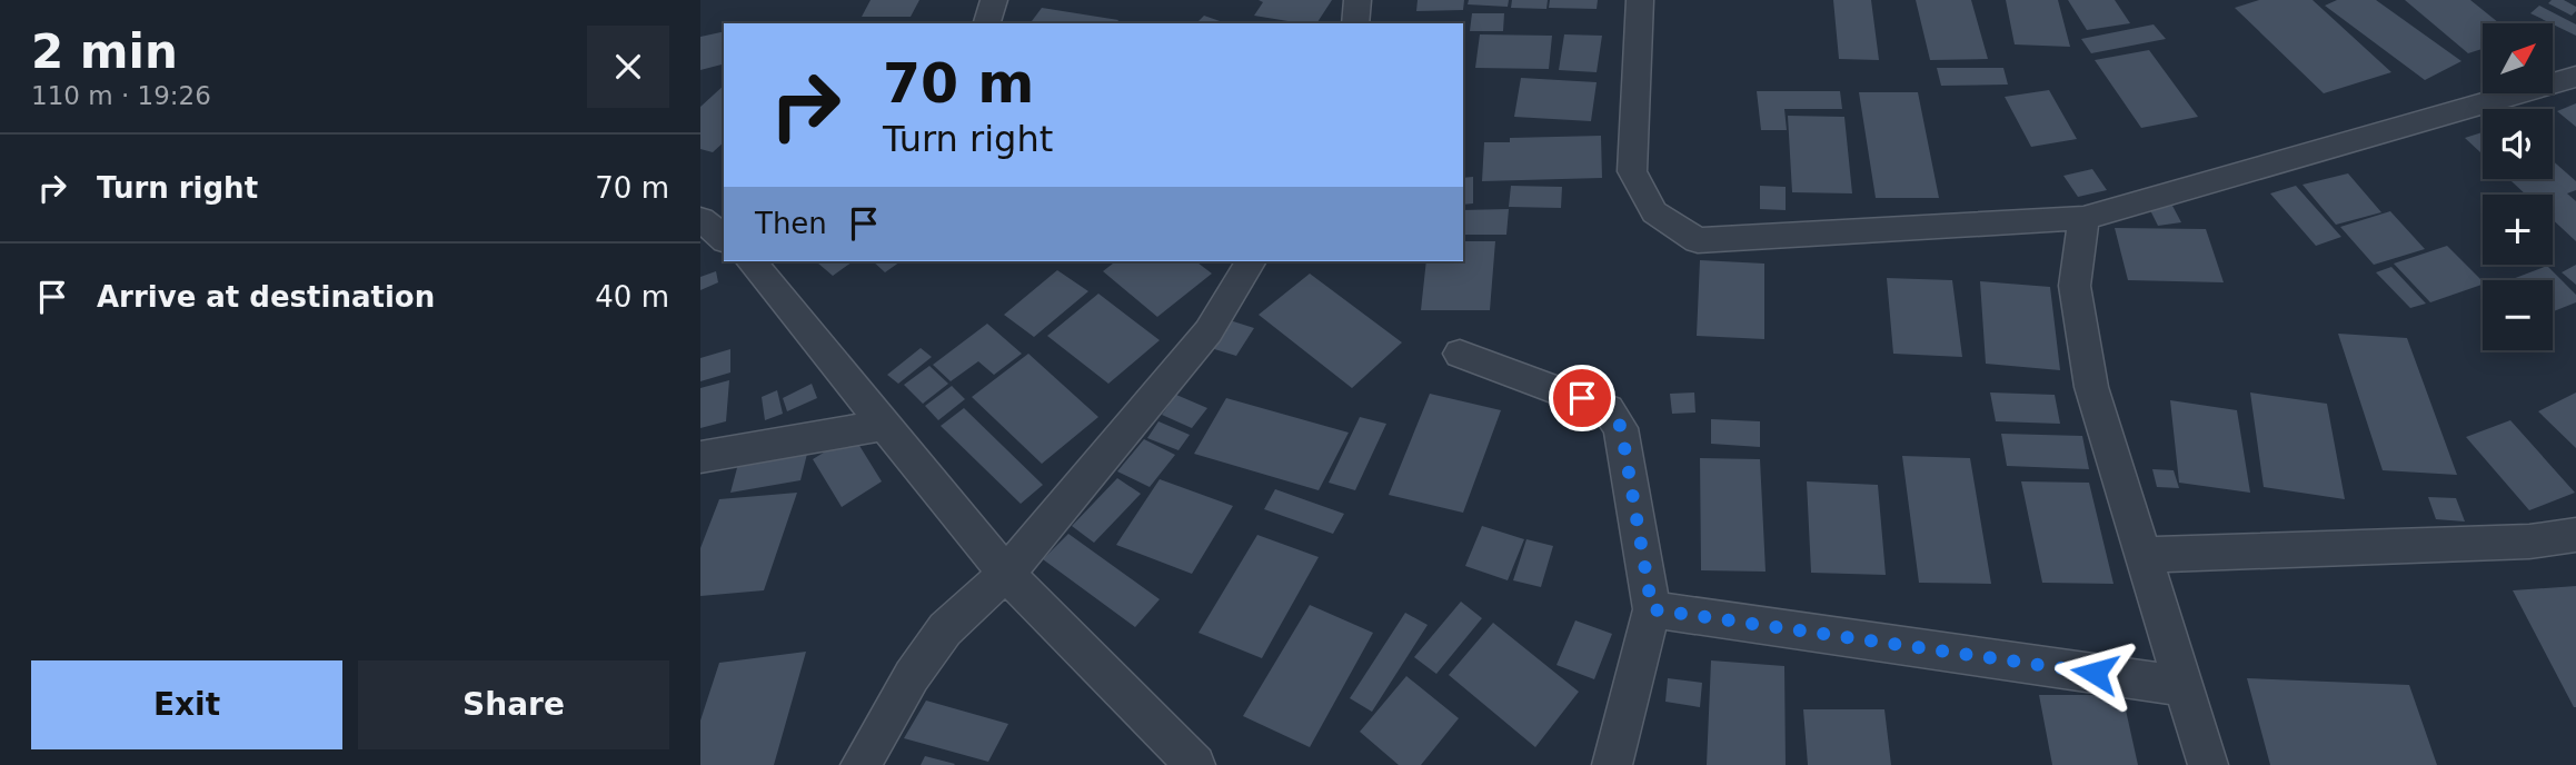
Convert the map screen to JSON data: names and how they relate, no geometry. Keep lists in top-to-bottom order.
{
  "north": "top right",
  "page": {
    "heading": ["2 min", "110 m · 19:26"],
    "map_buttons": ["+", "−"],
    "turn": ["70 m", "Turn right"],
    "list": [
      {
        "name": "Turn right",
        "value": "70 m"
      },
      {
        "name": "Arrive at destination",
        "value": "40 m"
      }
    ],
    "then": "Then",
    "buttons": ["Exit", "Share"]
  }
}
